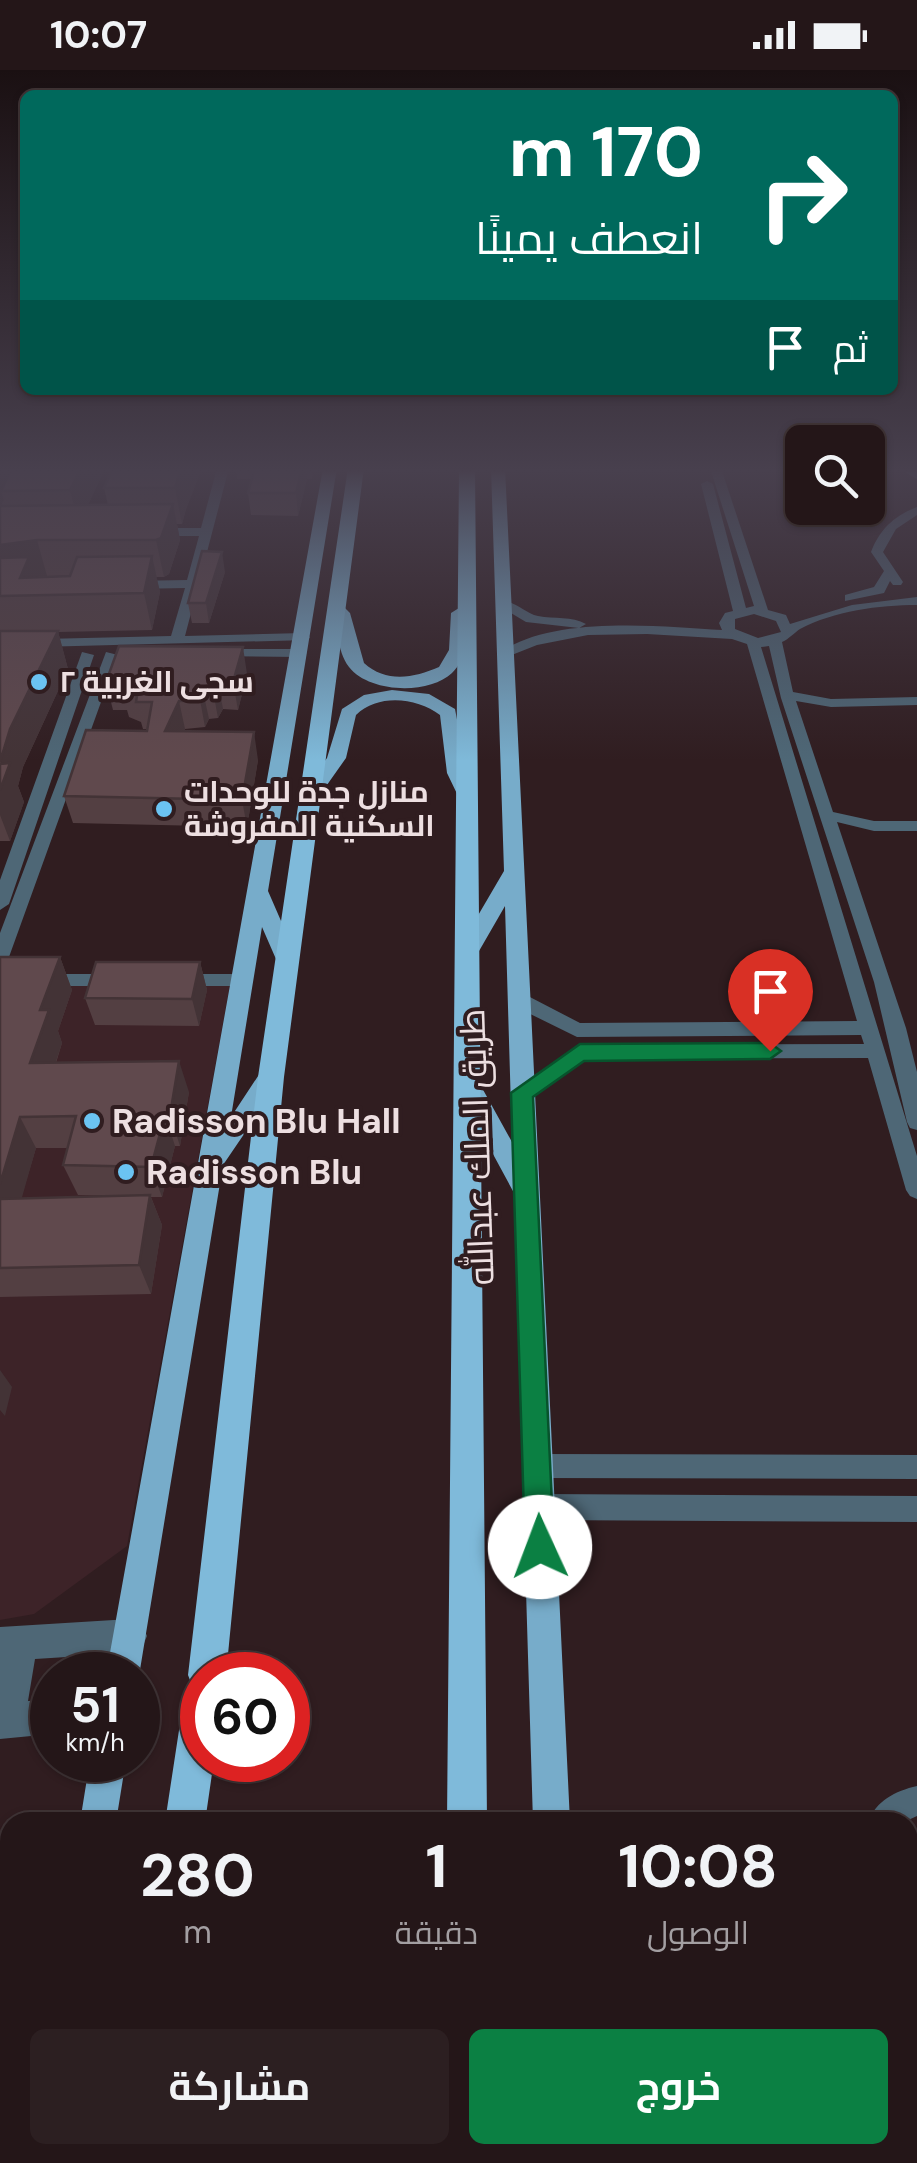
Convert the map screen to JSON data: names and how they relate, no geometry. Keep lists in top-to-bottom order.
{
  "streets": {
    "highway": ["طريق الملك عبدالله"]
  },
  "places": [
    "سجى الغربية ٢",
    "منازل جدة للوحدات السكنية المفروشة",
    "Radisson Blu Hall",
    "Radisson Blu"
  ],
  "page": {
    "status": "10:07",
    "turn": ["170 m", "انعطف يمينًا"],
    "then": "ثم",
    "speed": "51 km/h",
    "limit": "60",
    "eta": [
      "10:08",
      "الوصول",
      "1",
      "دقيقة",
      "280",
      "m"
    ],
    "buttons": ["خروج", "مشاركة"]
  }
}
